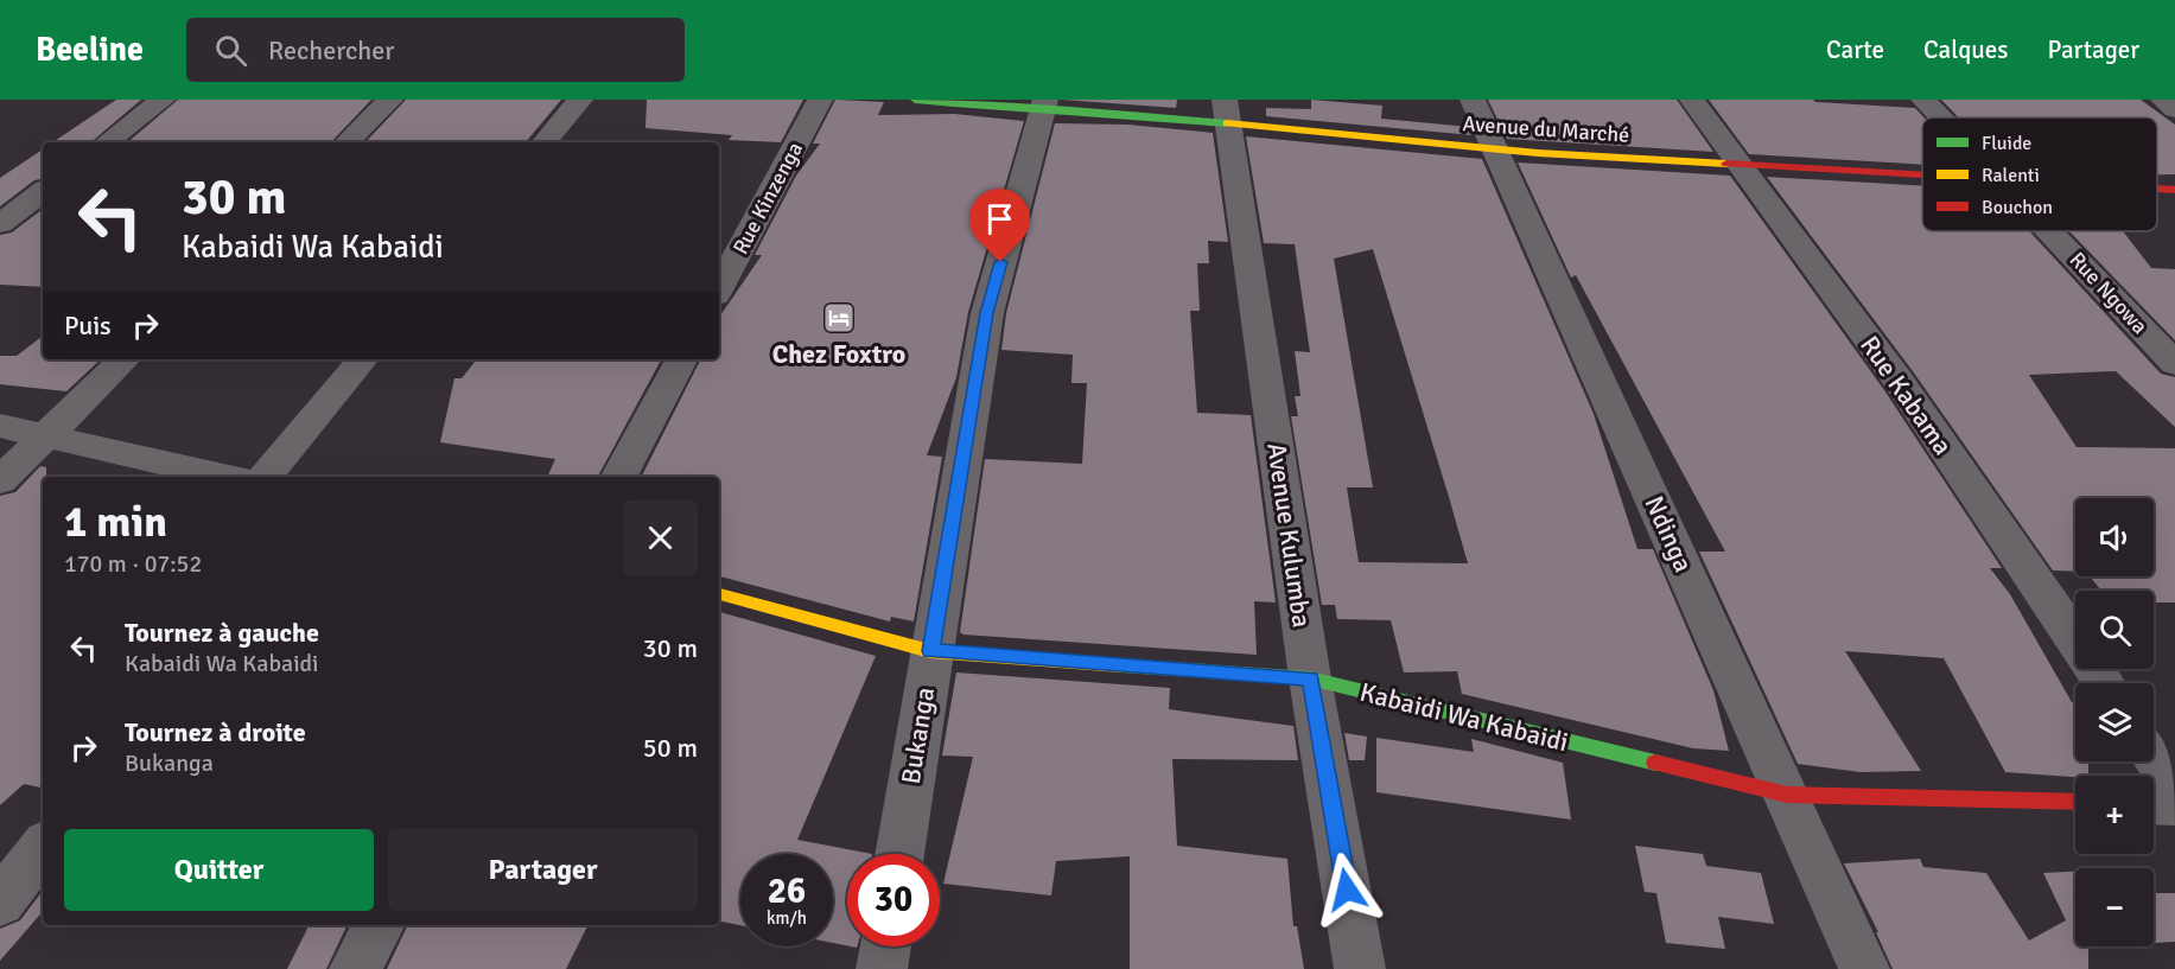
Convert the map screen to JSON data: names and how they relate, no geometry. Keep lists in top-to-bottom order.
{
  "streets": {
    "street": [
      "Avenue du Marché",
      "Rue Kinzenga",
      "Rue Ngowa",
      "Rue Kabama",
      "Ndinga",
      "Avenue Kulumba",
      "Kabaidi Wa Kabaidi",
      "Bukanga"
    ]
  },
  "crossings": [
    ["Avenue du Marché", "Rue Kabama"],
    ["Avenue du Marché", "Ndinga"],
    ["Avenue du Marché", "Avenue Kulumba"],
    ["Avenue du Marché", "Bukanga"],
    ["Ndinga", "Kabaidi Wa Kabaidi"],
    ["Avenue Kulumba", "Kabaidi Wa Kabaidi"],
    ["Kabaidi Wa Kabaidi", "Bukanga"]
  ],
  "places": {
    "hotel": ["Chez Foxtro"]
  },
  "legend": ["Fluide", "Ralenti", "Bouchon"],
  "page": {
    "header": "Beeline",
    "search": "Rechercher",
    "nav": ["Carte", "Calques", "Partager"],
    "turn": ["30 m", "Kabaidi Wa Kabaidi"],
    "then": "Puis",
    "heading": ["1 min", "170 m · 07:52"],
    "map_buttons": ["+", "−"],
    "list": [
      {
        "name": "Tournez à gauche",
        "note": "Kabaidi Wa Kabaidi",
        "value": "30 m"
      },
      {
        "name": "Tournez à droite",
        "note": "Bukanga",
        "value": "50 m"
      }
    ],
    "buttons": ["Quitter", "Partager"],
    "speed": "26 km/h",
    "limit": "30"
  }
}
